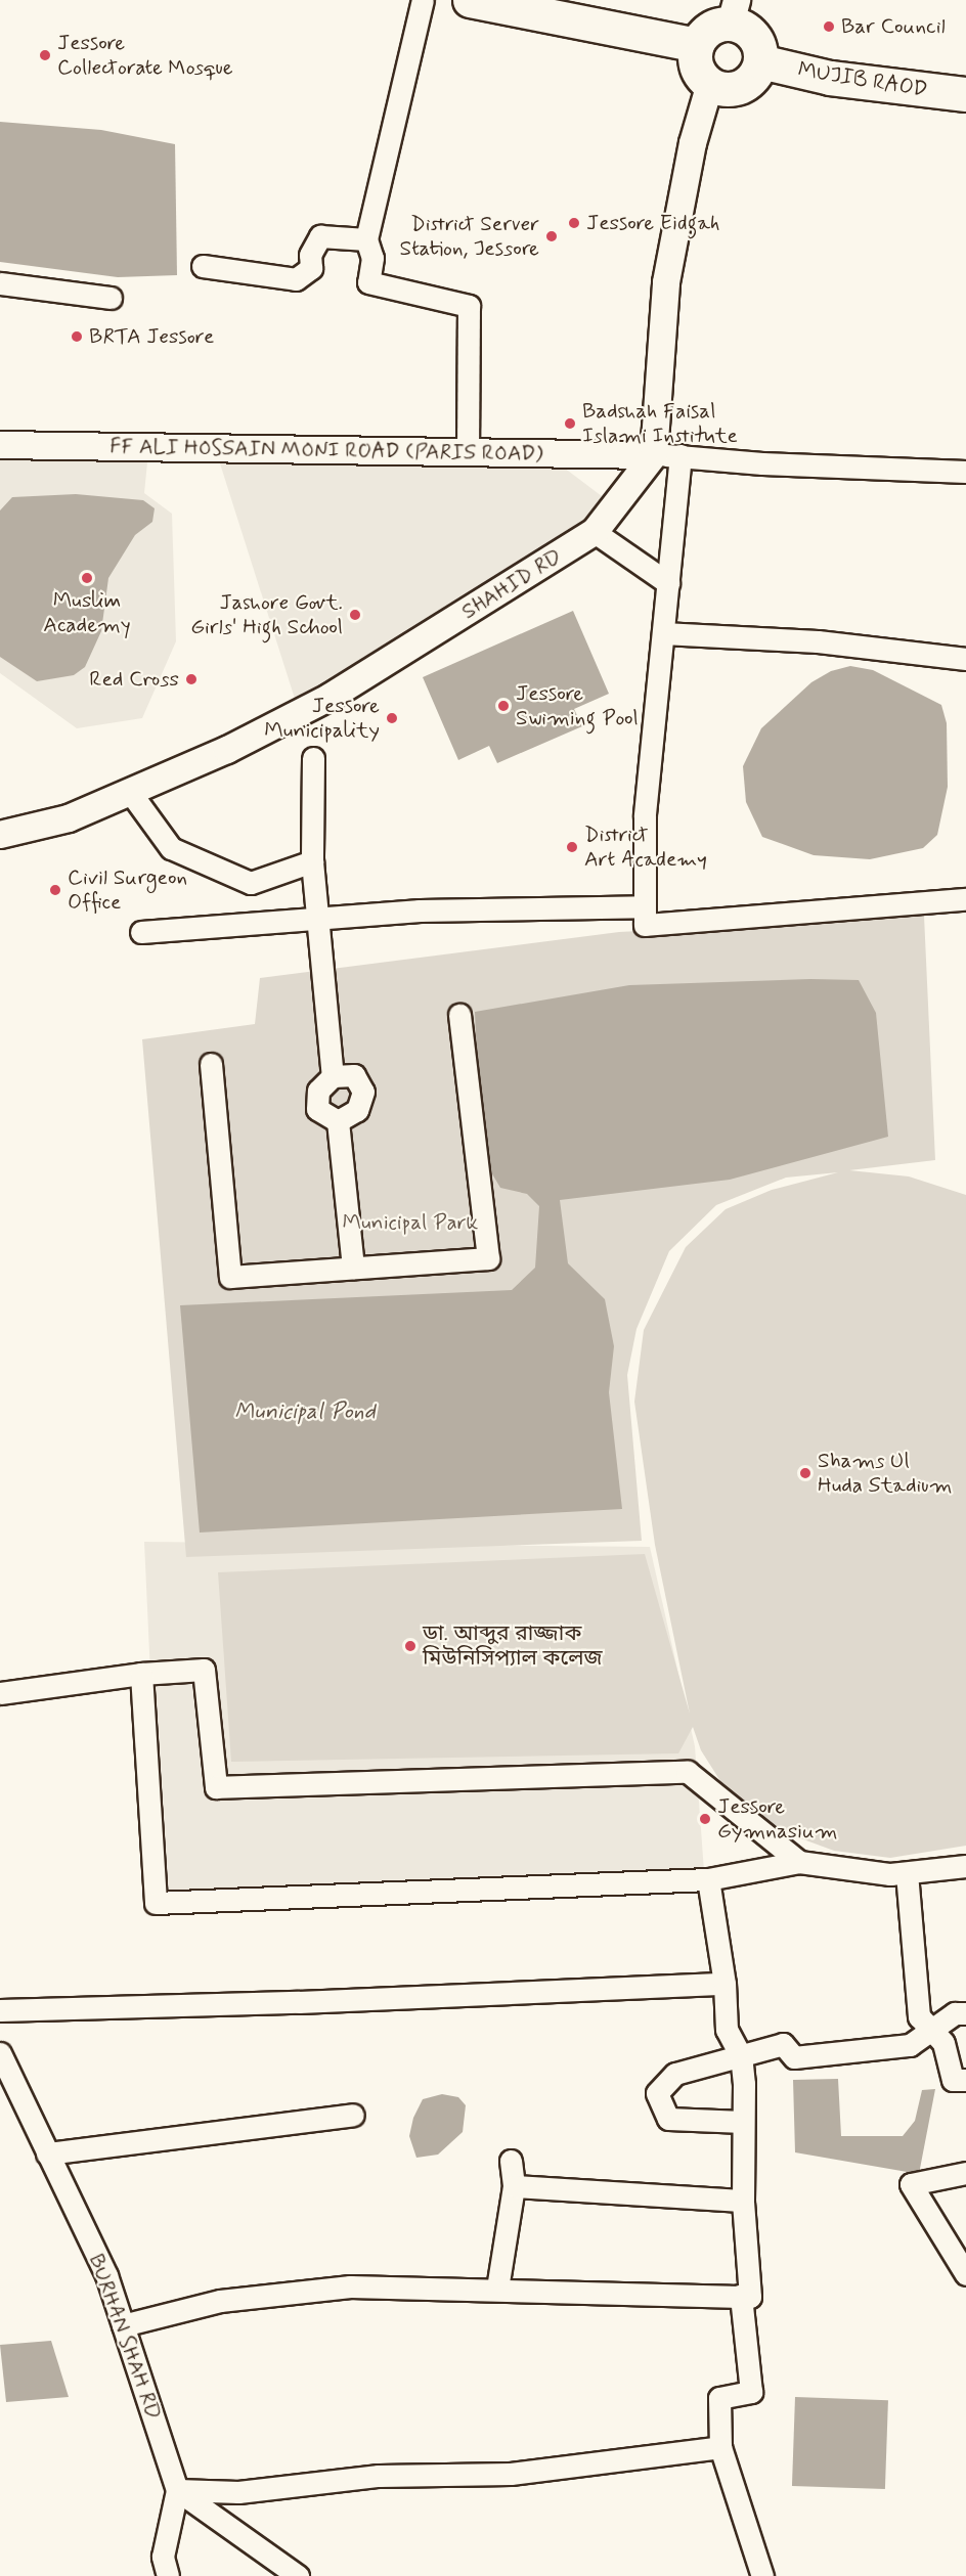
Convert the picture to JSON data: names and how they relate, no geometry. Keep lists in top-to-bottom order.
{
  "streets": {
    "highway": ["MUJIB RAOD"],
    "street": ["FF ALI HOSSAIN MONI ROAD (PARIS ROAD)", "SHAHID RD", "BURHAN SHAH RD"]
  },
  "crossings": [
    ["FF ALI HOSSAIN MONI ROAD (PARIS ROAD)", "SHAHID RD"]
  ],
  "water": ["Municipal Pond"],
  "parks": ["Municipal Park"],
  "places": [
    "Bar Council",
    "Jessore Collectorate Mosque",
    "Jessore Eidgah",
    "District Server Station, Jessore",
    "BRTA Jessore",
    "Badshah Faisal Islami Institute",
    "Muslim Academy",
    "Jashore Govt. Girls' High School",
    "Red Cross",
    "Jessore Swiming Pool",
    "Jessore Municipality",
    "District Art Academy",
    "Civil Surgeon Office",
    "Shams Ul Huda Stadium",
    "ডা. আব্দুর রাজ্জাক মিউনিসিপ্যাল কলেজ",
    "Jessore Gymnasium"
  ]
}
